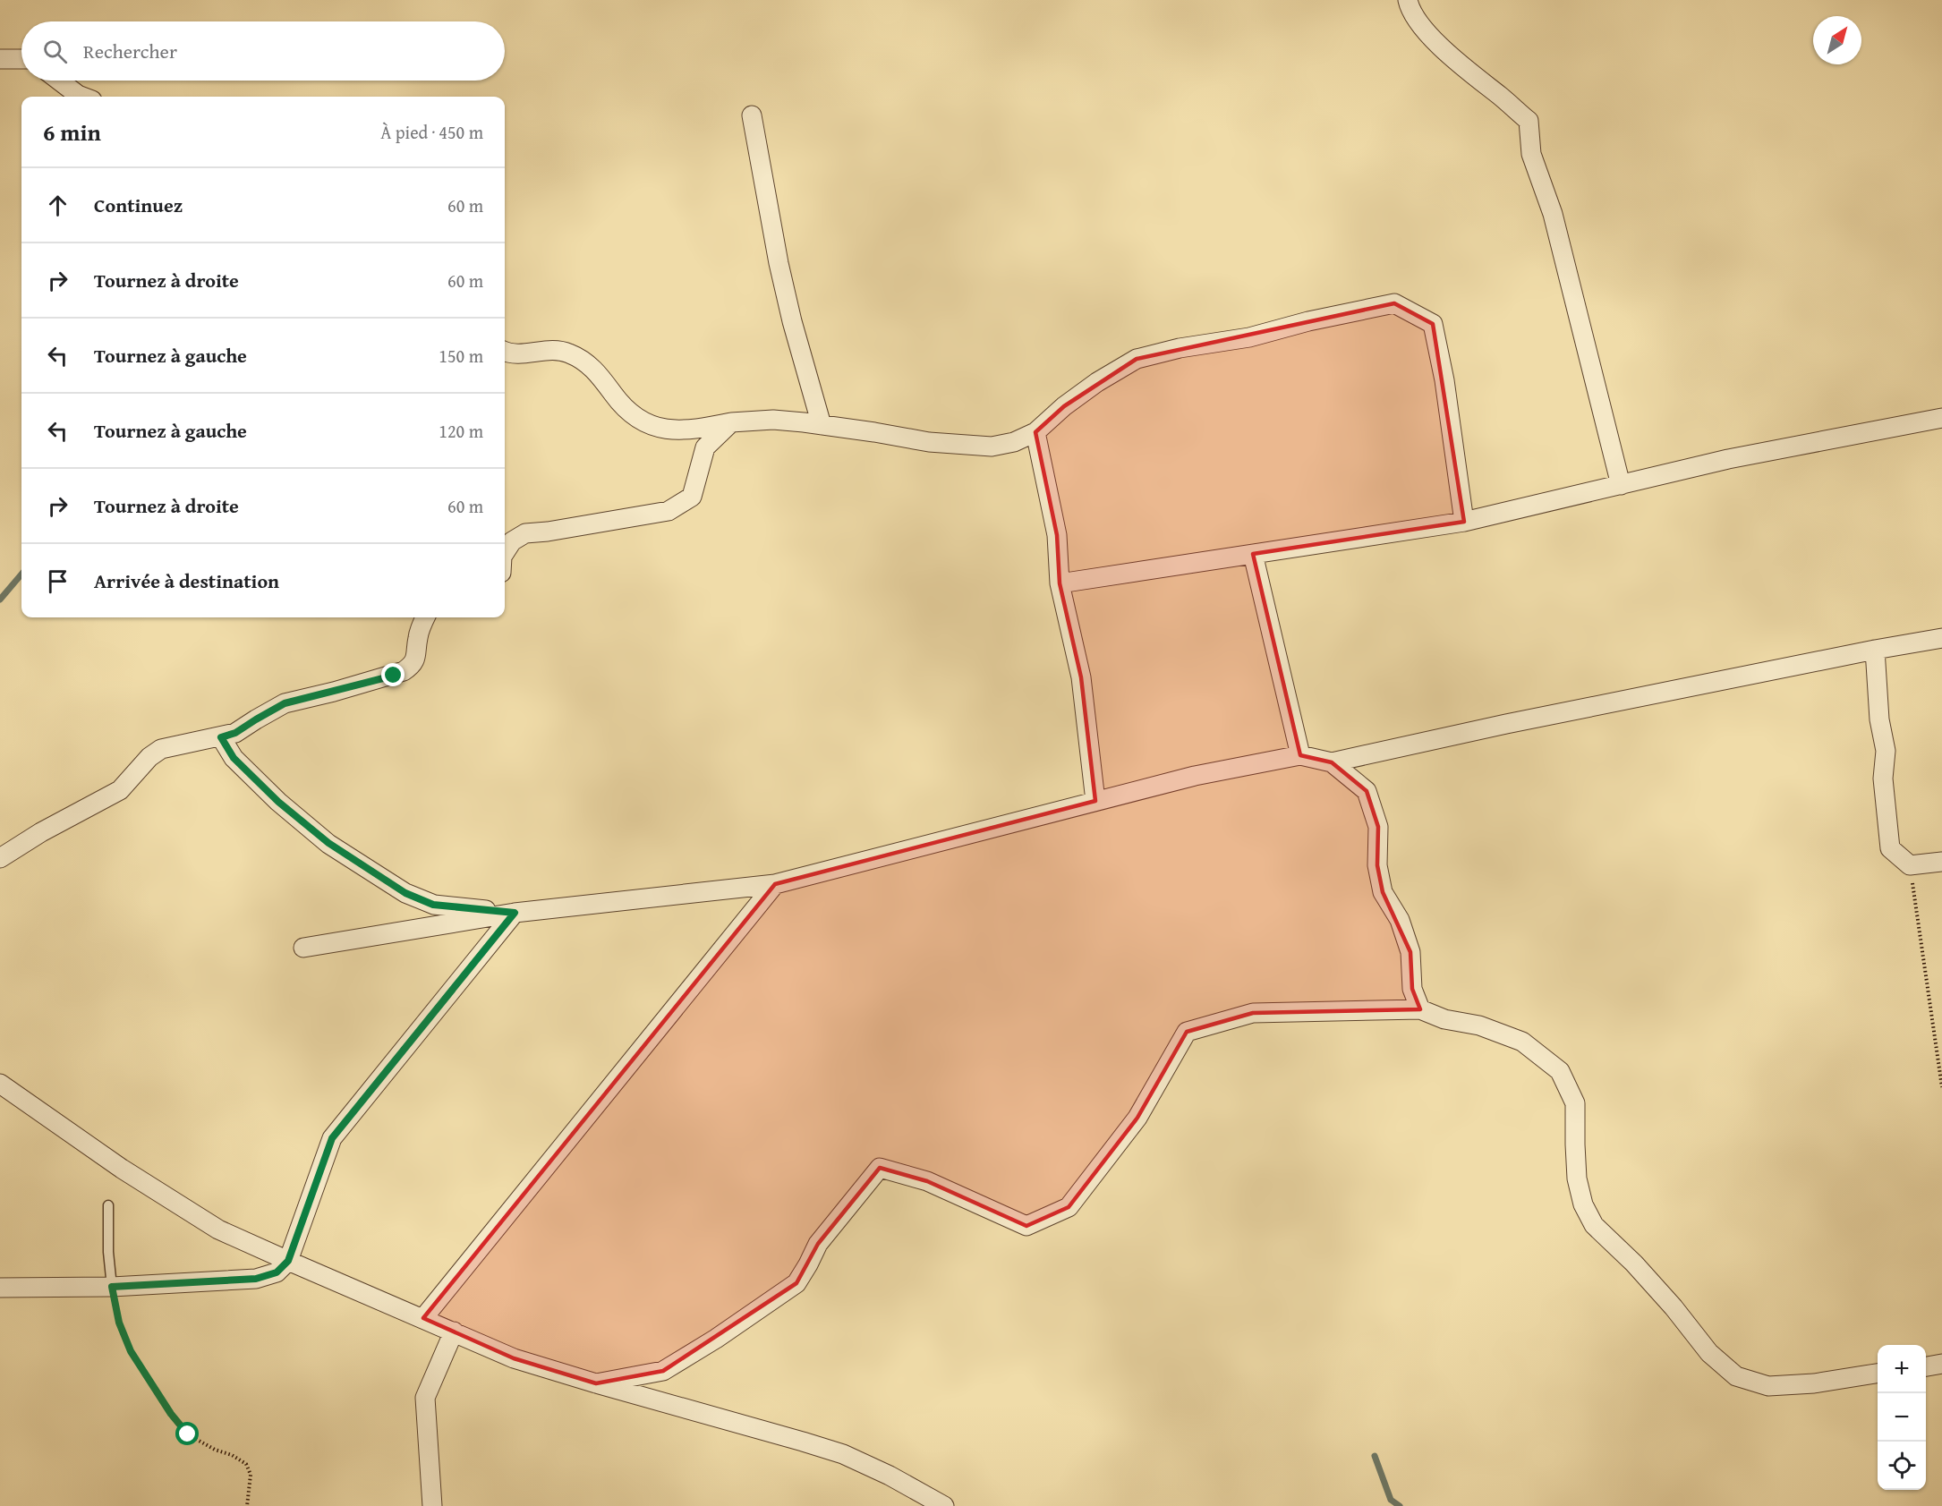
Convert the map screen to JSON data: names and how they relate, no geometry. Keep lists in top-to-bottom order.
{
  "north": "top right",
  "page": {
    "search": "Rechercher",
    "heading": ["6 min", "À pied · 450 m"],
    "list": [
      ["Continuez", "60 m"],
      ["Tournez à droite", "60 m"],
      ["Tournez à gauche", "150 m"],
      ["Tournez à gauche", "120 m"],
      ["Tournez à droite", "60 m"],
      "Arrivée à destination"
    ],
    "map_buttons": ["+", "−"]
  }
}
